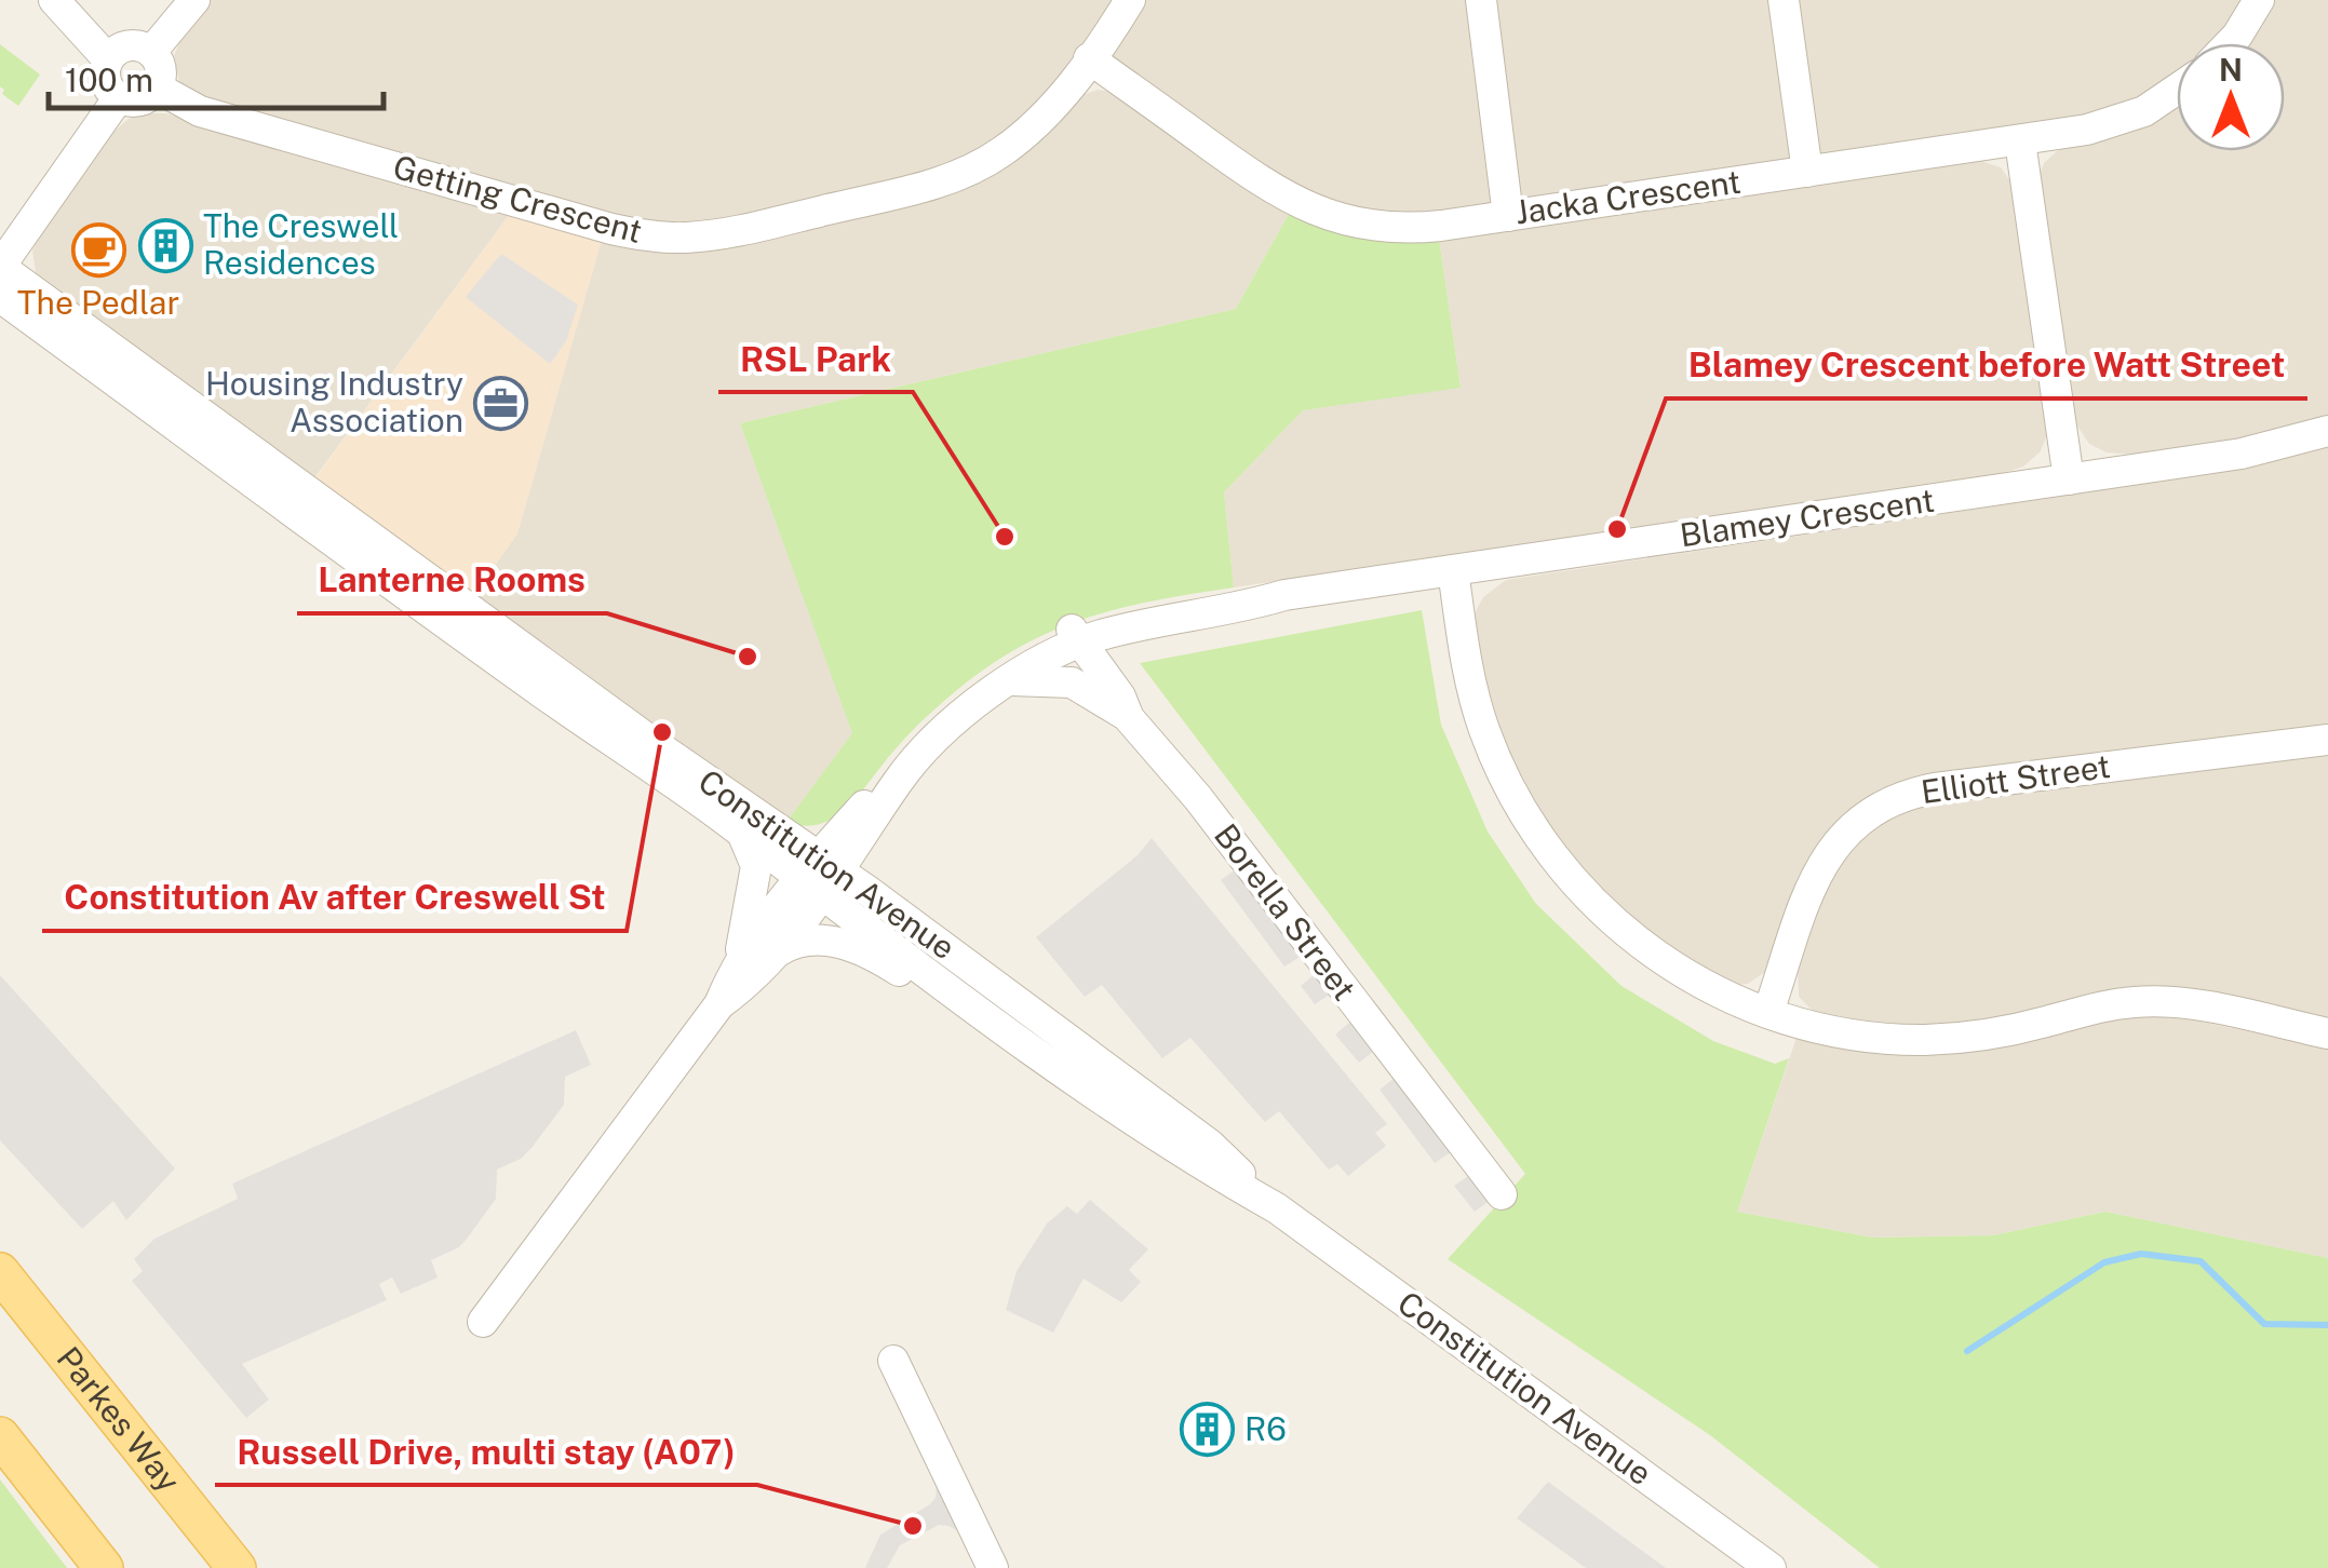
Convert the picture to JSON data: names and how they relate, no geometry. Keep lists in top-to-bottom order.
{
  "streets": {
    "main road": ["Parkes Way"],
    "street": [
      "Jacka Crescent",
      "Getting Crescent",
      "Blamey Crescent",
      "Elliott Street",
      "Constitution Avenue",
      "Borella Street"
    ]
  },
  "crossings": [
    ["Jacka Crescent", "Getting Crescent"],
    ["Blamey Crescent", "Constitution Avenue"],
    ["Blamey Crescent", "Borella Street"]
  ],
  "places": {
    "building": ["The Creswell Residences", "R6"],
    "cafe": ["The Pedlar"],
    "office": ["Housing Industry Association"],
    "other": [
      "Blamey Crescent before Watt Street",
      "RSL Park",
      "Lanterne Rooms",
      "Constitution Av after Creswell St",
      "Russell Drive, multi stay (A07)"
    ]
  },
  "scale_bar": "100 m",
  "north": "top"
}
